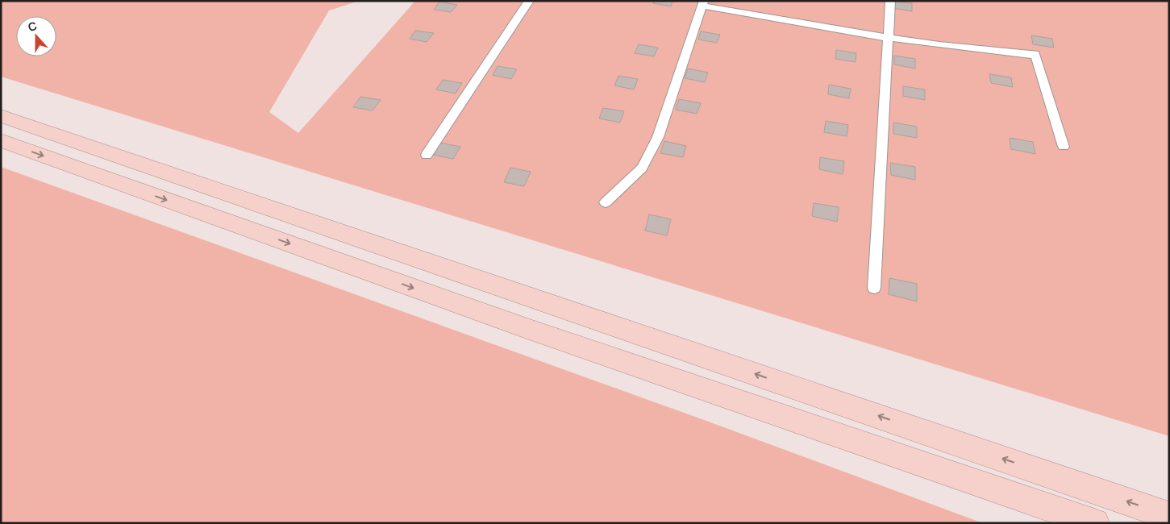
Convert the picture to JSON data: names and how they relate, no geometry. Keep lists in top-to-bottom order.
{
  "north": "top"
}
